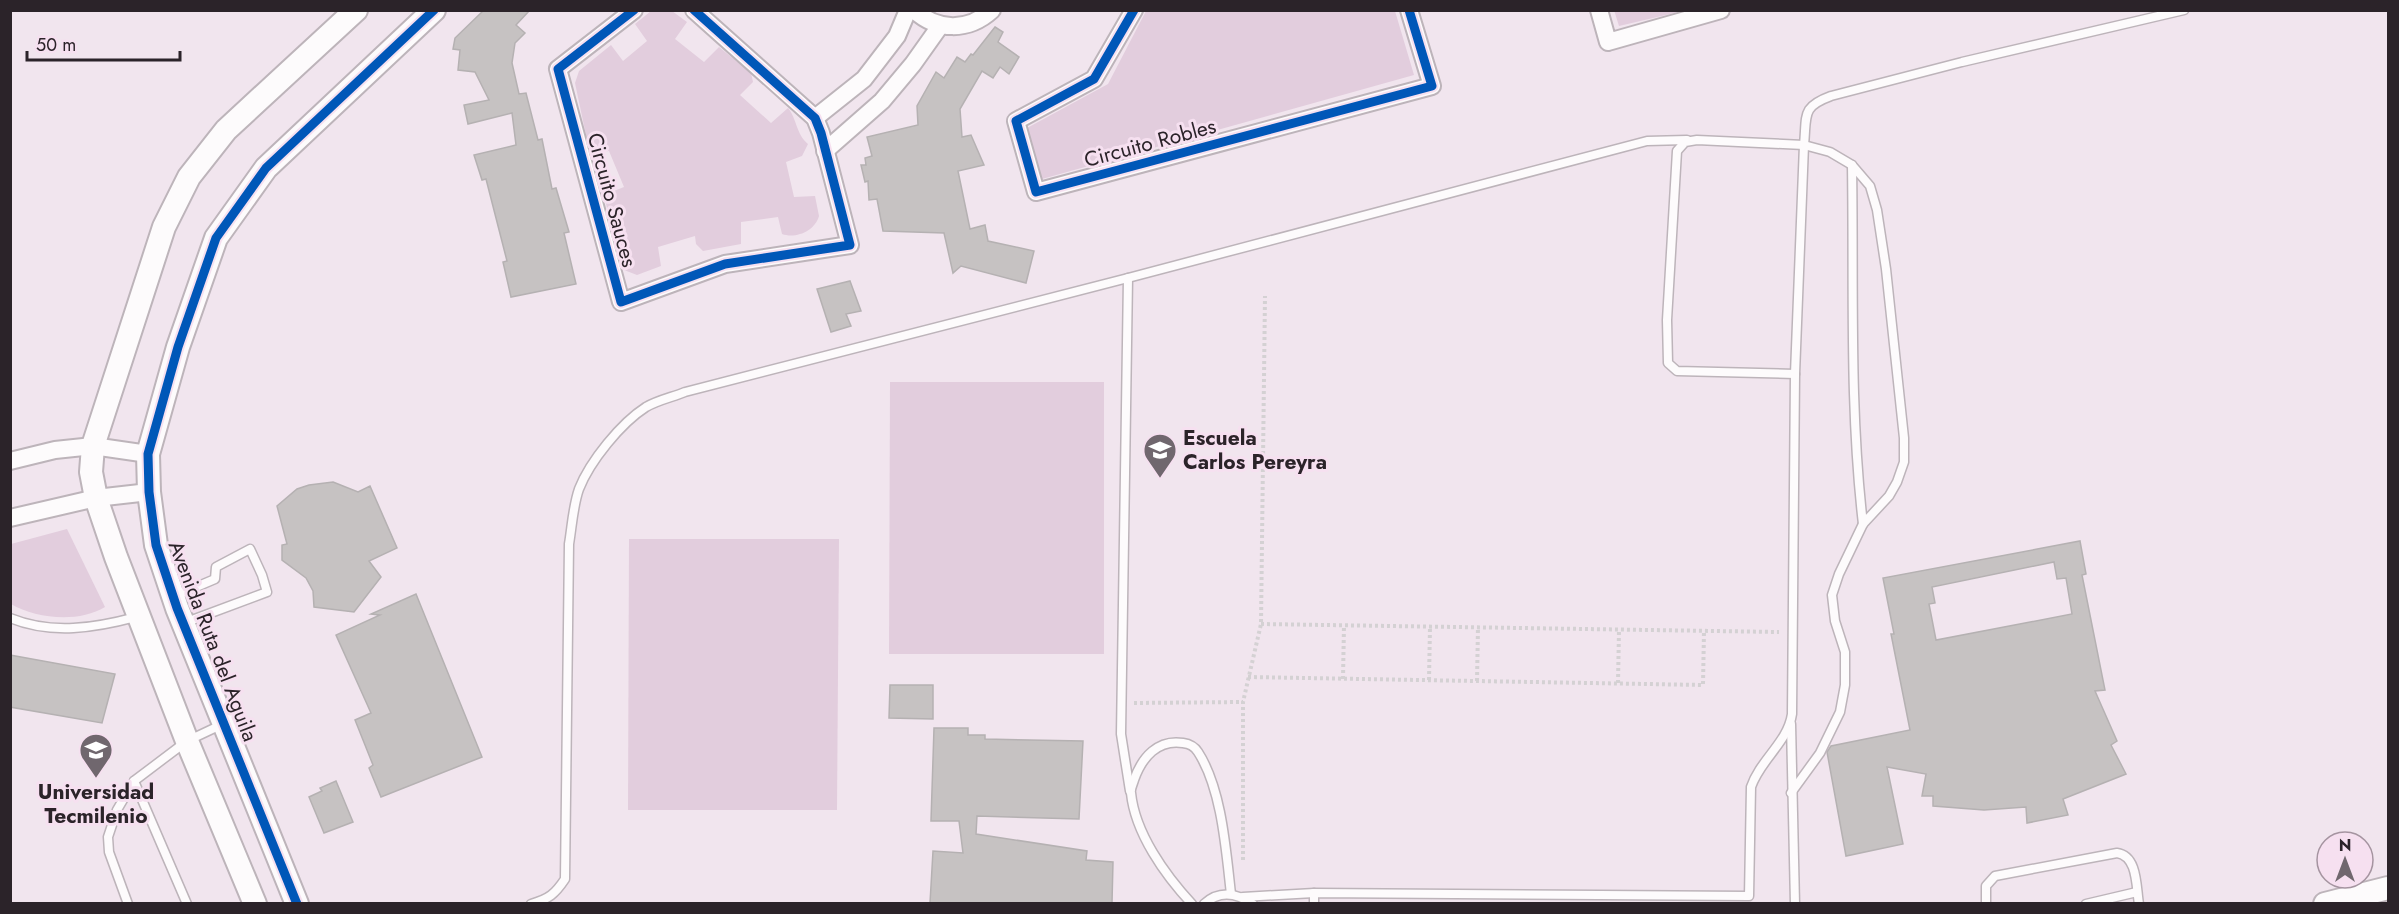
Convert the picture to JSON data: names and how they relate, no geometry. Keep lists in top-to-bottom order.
{
  "streets": {
    "street": ["Circuito Robles", "Circuito Sauces", "Avenida Ruta del Aguila"]
  },
  "places": {
    "school or university": ["Escuela Carlos Pereyra", "Universidad Tecmilenio"]
  },
  "scale_bar": "50 m",
  "north": "top"
}
